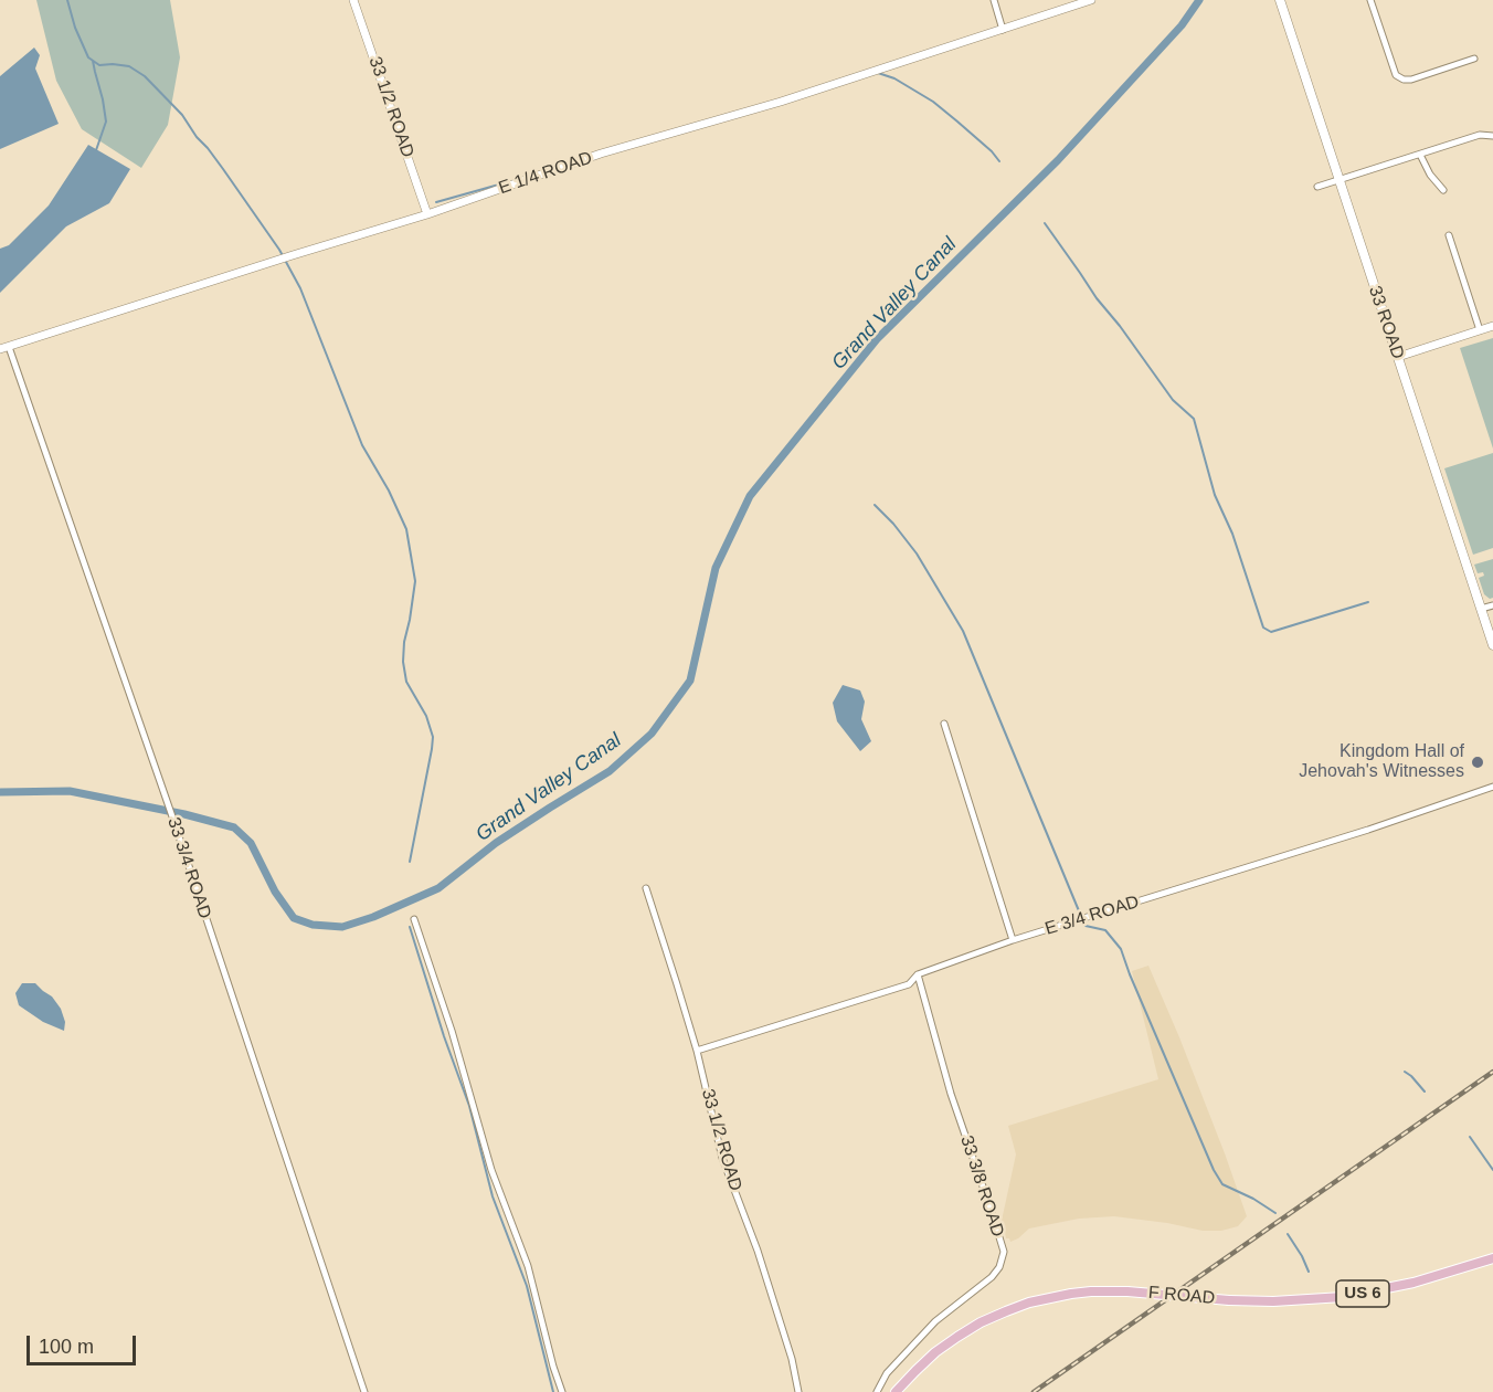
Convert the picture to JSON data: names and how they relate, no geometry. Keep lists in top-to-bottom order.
{
  "streets": {
    "main road": ["33 ROAD", "US 6", "F ROAD"],
    "street": [
      "33 1/2 ROAD",
      "E 1/4 ROAD",
      "33 3/4 ROAD",
      "E 3/4 ROAD",
      "33 3/8 ROAD"
    ]
  },
  "crossings": [
    ["33 1/2 ROAD", "E 1/4 ROAD"],
    ["33 1/2 ROAD", "E 3/4 ROAD"],
    ["E 1/4 ROAD", "33 3/4 ROAD"],
    ["E 3/4 ROAD", "33 3/8 ROAD"]
  ],
  "water": ["Grand Valley Canal"],
  "places": ["Kingdom Hall of Jehovah's Witnesses"],
  "scale_bar": "100 m"
}
